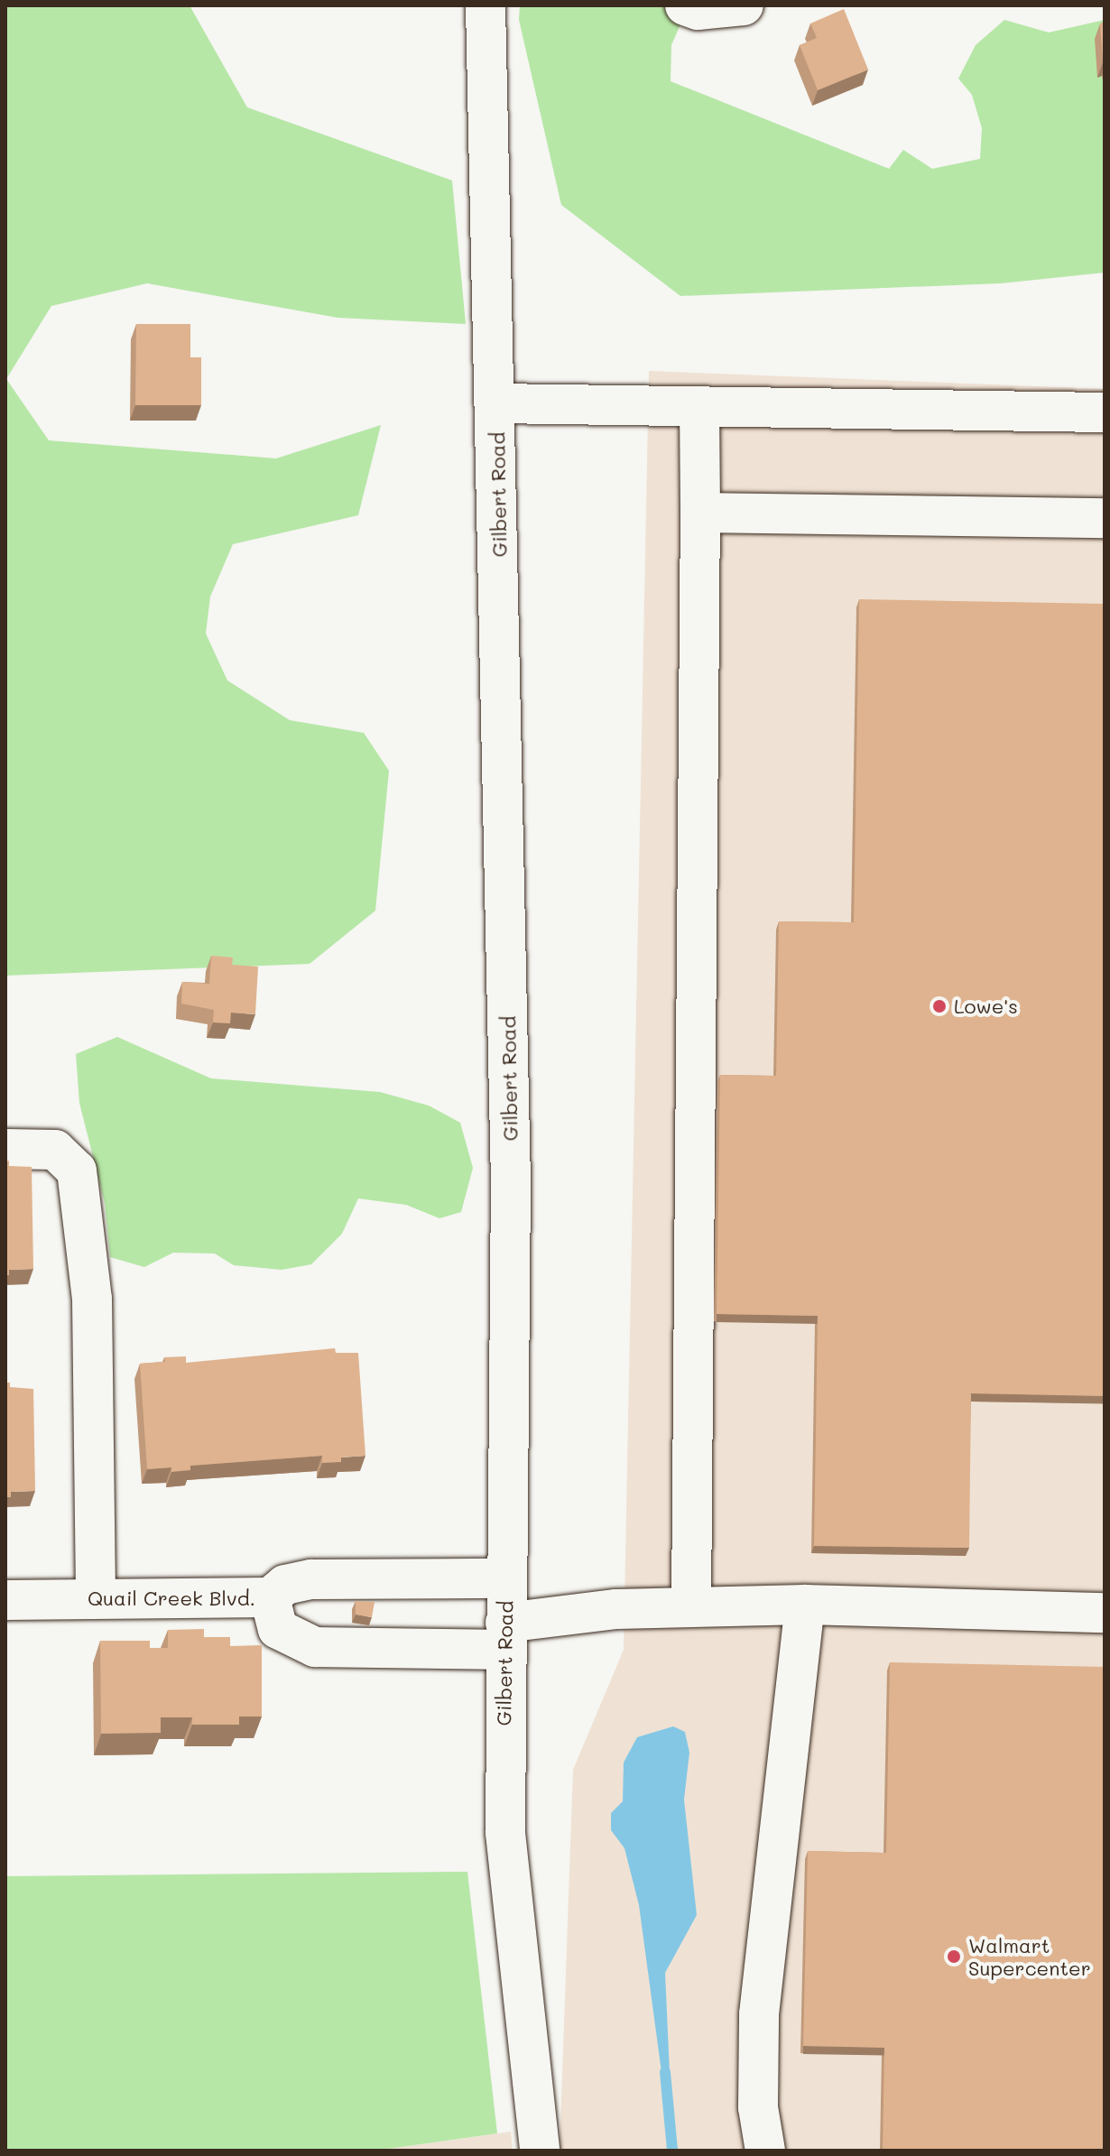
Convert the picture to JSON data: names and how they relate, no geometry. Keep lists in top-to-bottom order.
{
  "streets": {
    "street": ["Gilbert Road", "Quail Creek Blvd."]
  },
  "crossings": [
    ["Gilbert Road", "Quail Creek Blvd."]
  ],
  "places": ["Lowe's", "Walmart Supercenter"]
}
